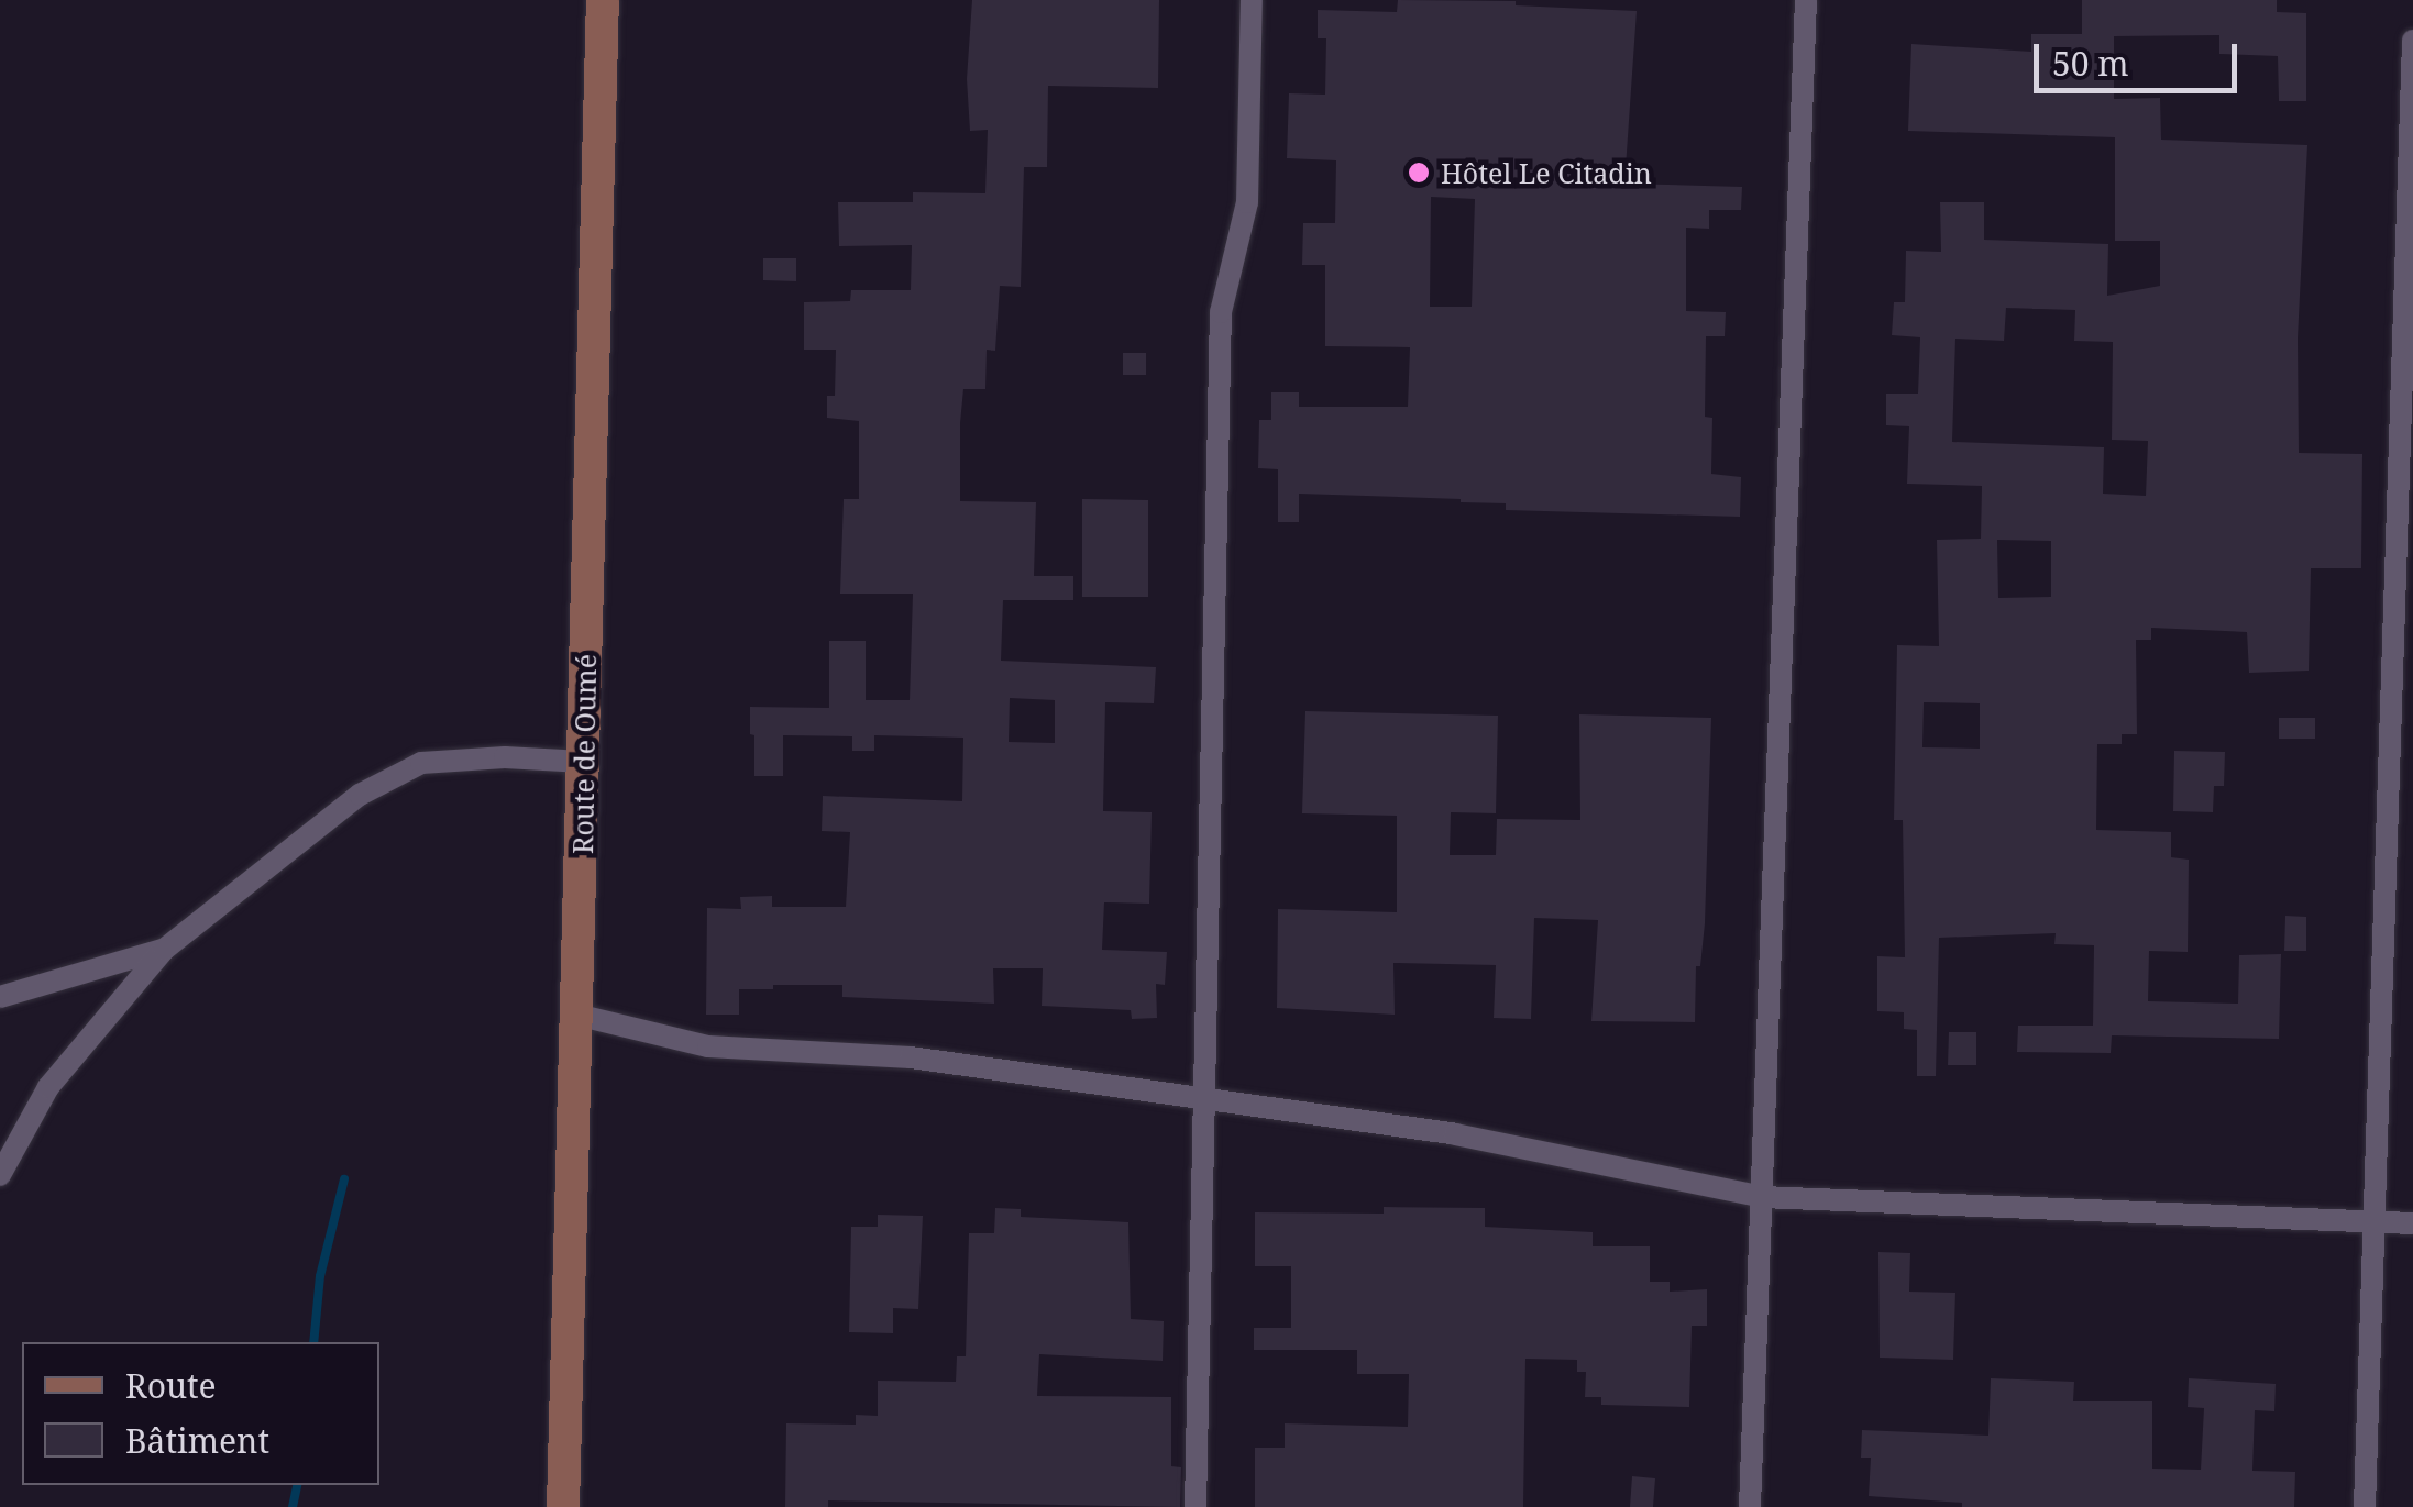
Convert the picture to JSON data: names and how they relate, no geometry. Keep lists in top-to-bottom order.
{
  "streets": {
    "street": ["Route de Oumé"]
  },
  "places": ["Hôtel Le Citadin"],
  "legend": ["Route", "Bâtiment"],
  "scale_bar": "50 m"
}
